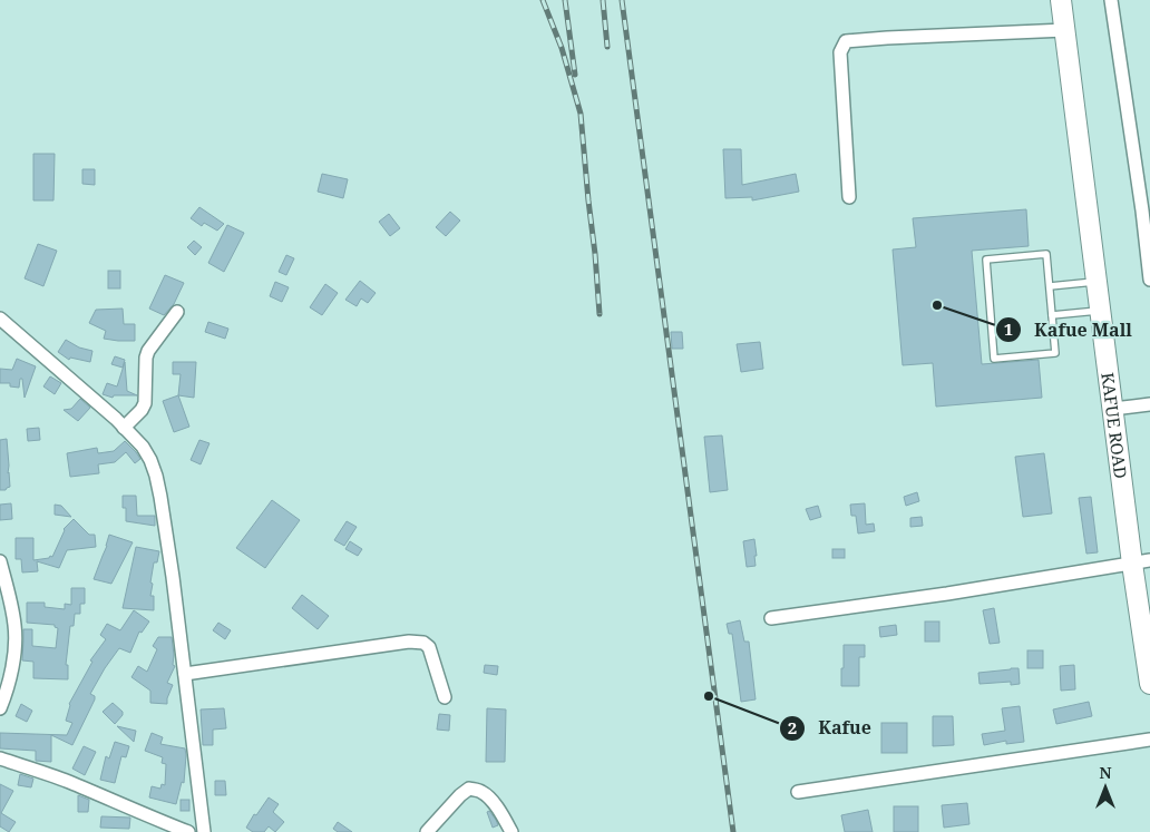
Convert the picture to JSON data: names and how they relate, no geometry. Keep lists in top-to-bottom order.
{
  "streets": {
    "highway": ["KAFUE ROAD"]
  },
  "places": ["Kafue Mall", "Kafue"],
  "north": "top"
}
